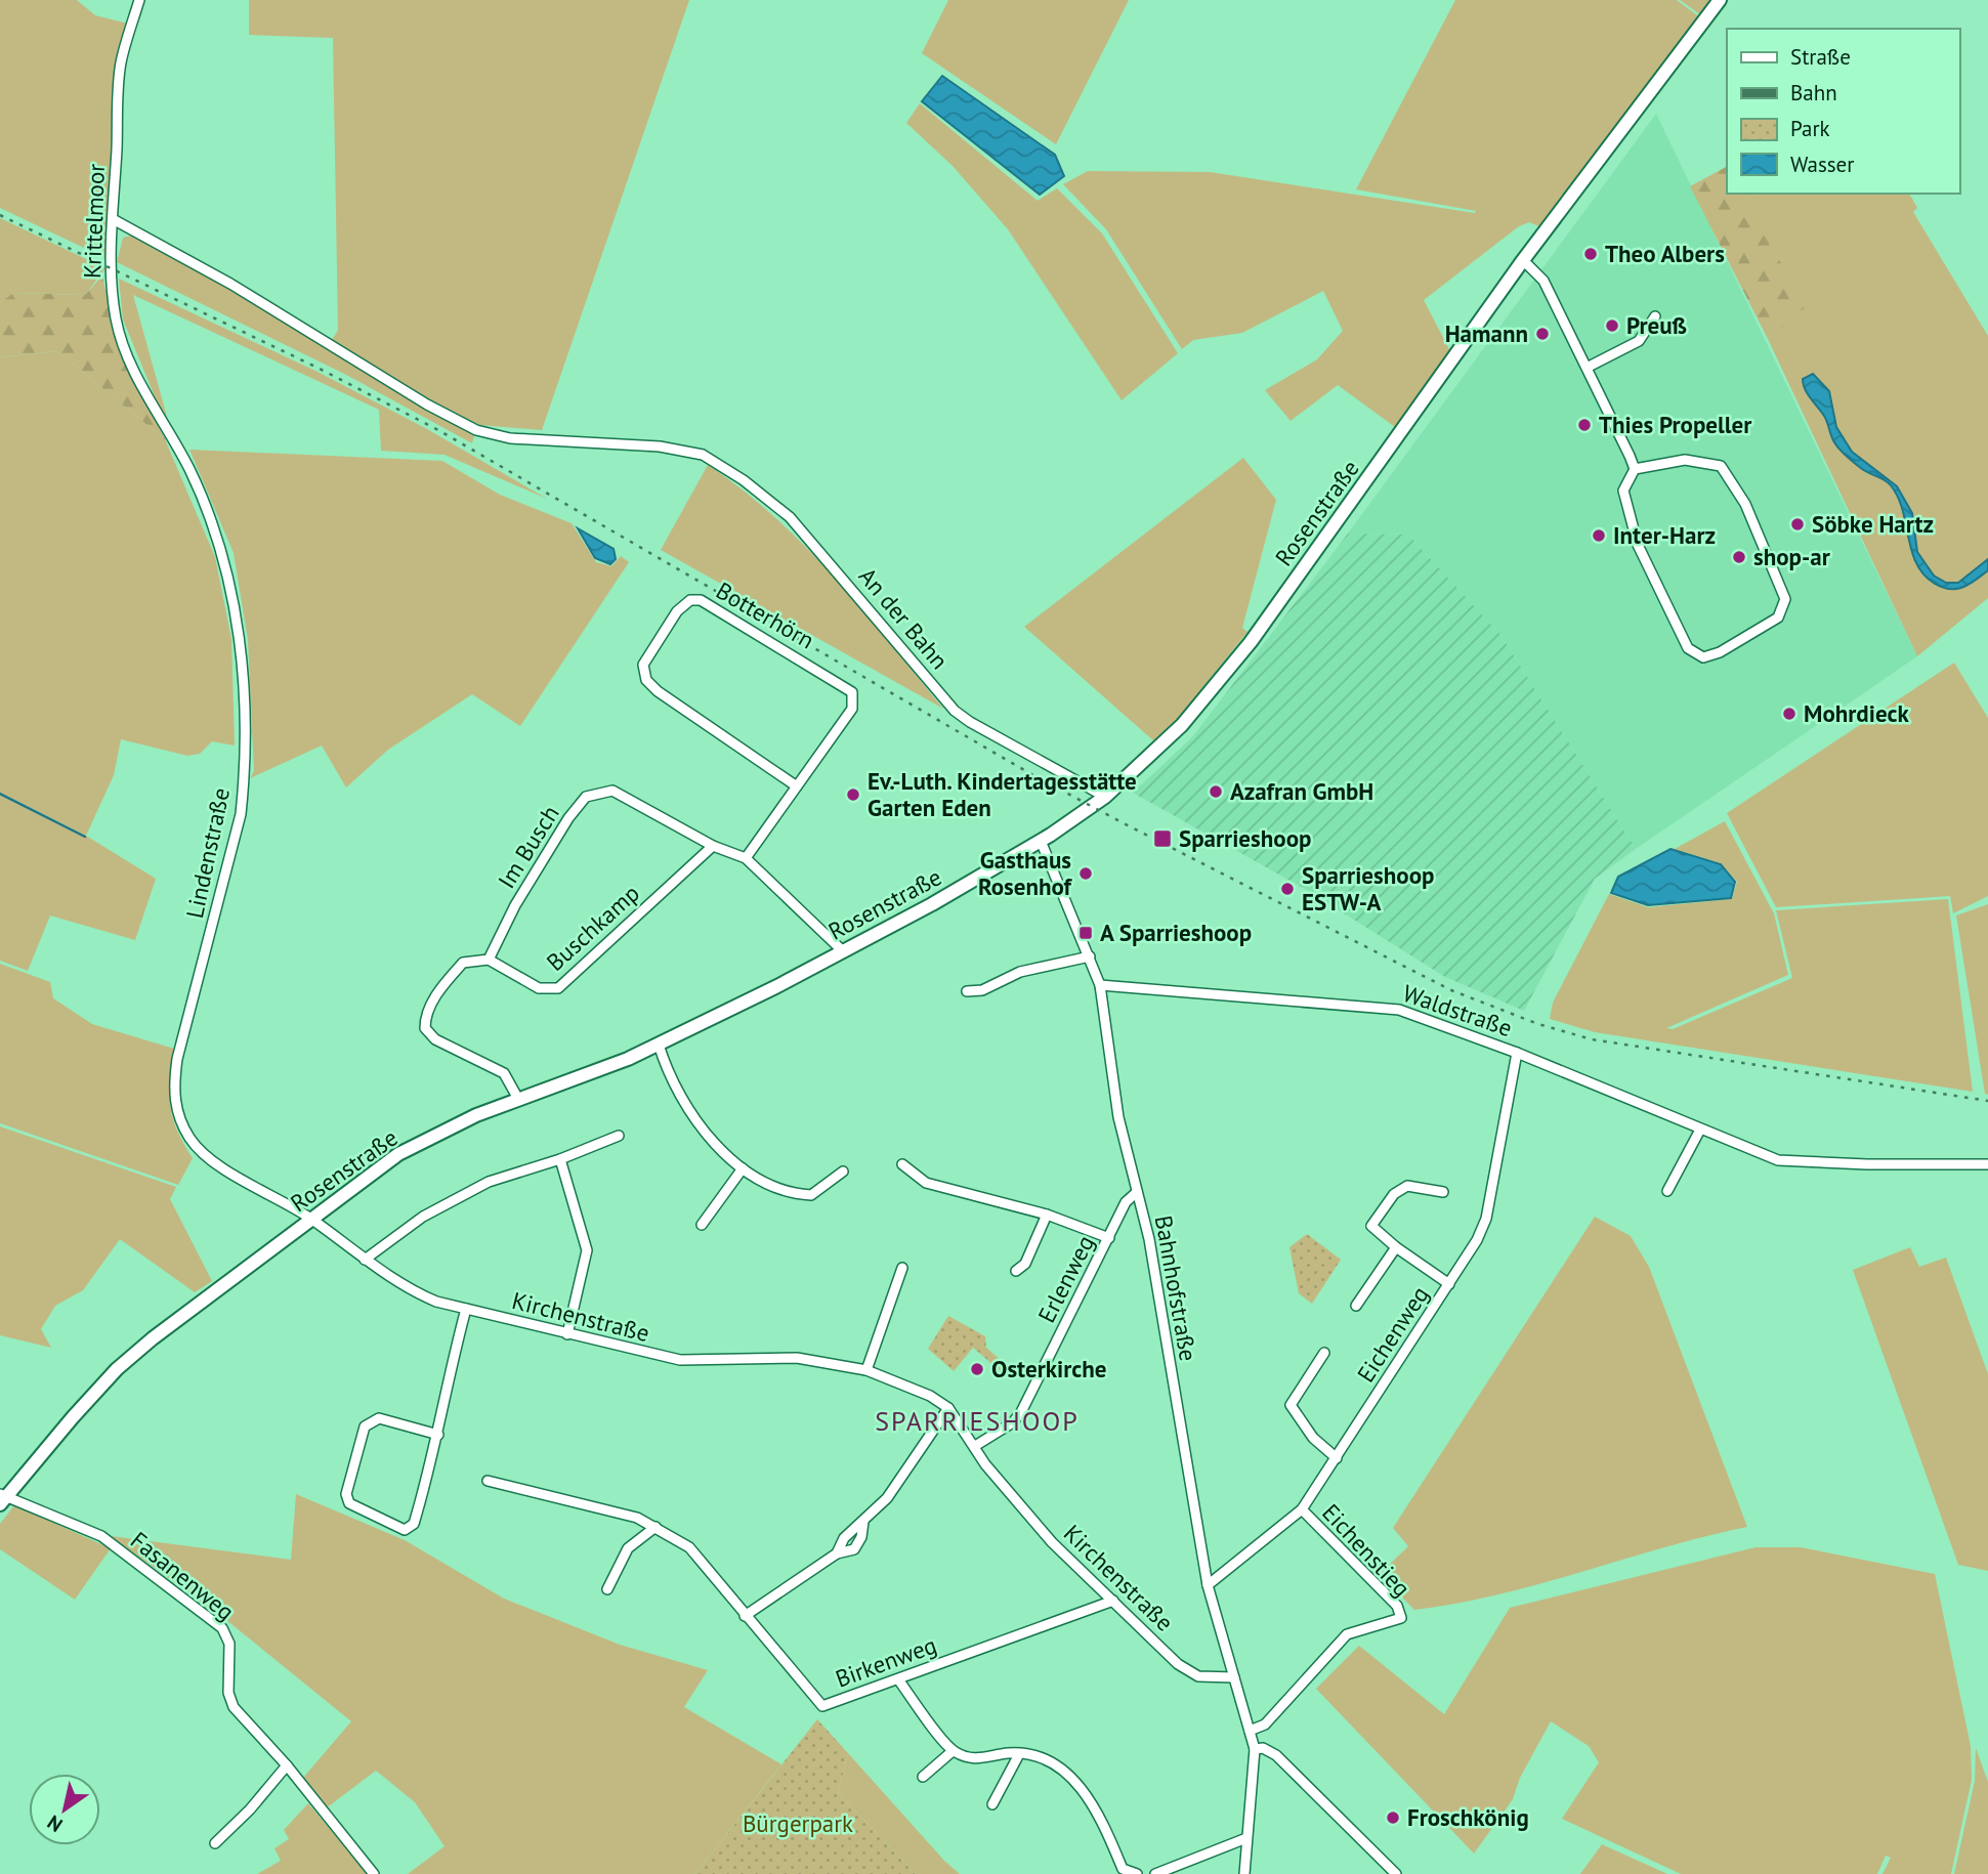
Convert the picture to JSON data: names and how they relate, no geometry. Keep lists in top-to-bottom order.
{
  "streets": {
    "main road": ["Rosenstraße"],
    "street": [
      "Krittelmoor",
      "Botterhörn",
      "An der Bahn",
      "Im Busch",
      "Lindenstraße",
      "Buschkamp",
      "Waldstraße",
      "Erlenweg",
      "Bahnhofstraße",
      "Kirchenstraße",
      "Eichenweg",
      "Eichenstieg",
      "Fasanenweg",
      "Birkenweg"
    ]
  },
  "crossings": [
    ["Krittelmoor", "An der Bahn"],
    ["Krittelmoor", "Lindenstraße"],
    ["Rosenstraße", "An der Bahn"],
    ["Rosenstraße", "Im Busch"],
    ["Rosenstraße", "Lindenstraße"],
    ["Rosenstraße", "Bahnhofstraße"],
    ["Rosenstraße", "Kirchenstraße"],
    ["Rosenstraße", "Fasanenweg"],
    ["Botterhörn", "Im Busch"],
    ["Im Busch", "Buschkamp"],
    ["Lindenstraße", "Kirchenstraße"],
    ["Waldstraße", "Bahnhofstraße"],
    ["Waldstraße", "Eichenweg"],
    ["Erlenweg", "Bahnhofstraße"],
    ["Erlenweg", "Kirchenstraße"],
    ["Bahnhofstraße", "Kirchenstraße"],
    ["Bahnhofstraße", "Eichenweg"],
    ["Bahnhofstraße", "Eichenstieg"],
    ["Kirchenstraße", "Birkenweg"],
    ["Eichenweg", "Eichenstieg"]
  ],
  "districts": ["SPARRIESHOOP"],
  "parks": ["Bürgerpark"],
  "places": {
    "other": [
      "Theo Albers",
      "Preuß",
      "Hamann",
      "Thies Propeller",
      "Söbke Hartz",
      "Inter-Harz",
      "shop-ar",
      "Mohrdieck",
      "Azafran GmbH",
      "Ev.-Luth. Kindertagesstätte Garten Eden",
      "Gasthaus Rosenhof",
      "Sparrieshoop ESTW-A",
      "Osterkirche",
      "Froschkönig"
    ],
    "transit": ["Sparrieshoop", "A Sparrieshoop"]
  },
  "legend": [
    "Straße",
    "Bahn",
    "Park",
    "Wasser"
  ],
  "north": "bottom left"
}
